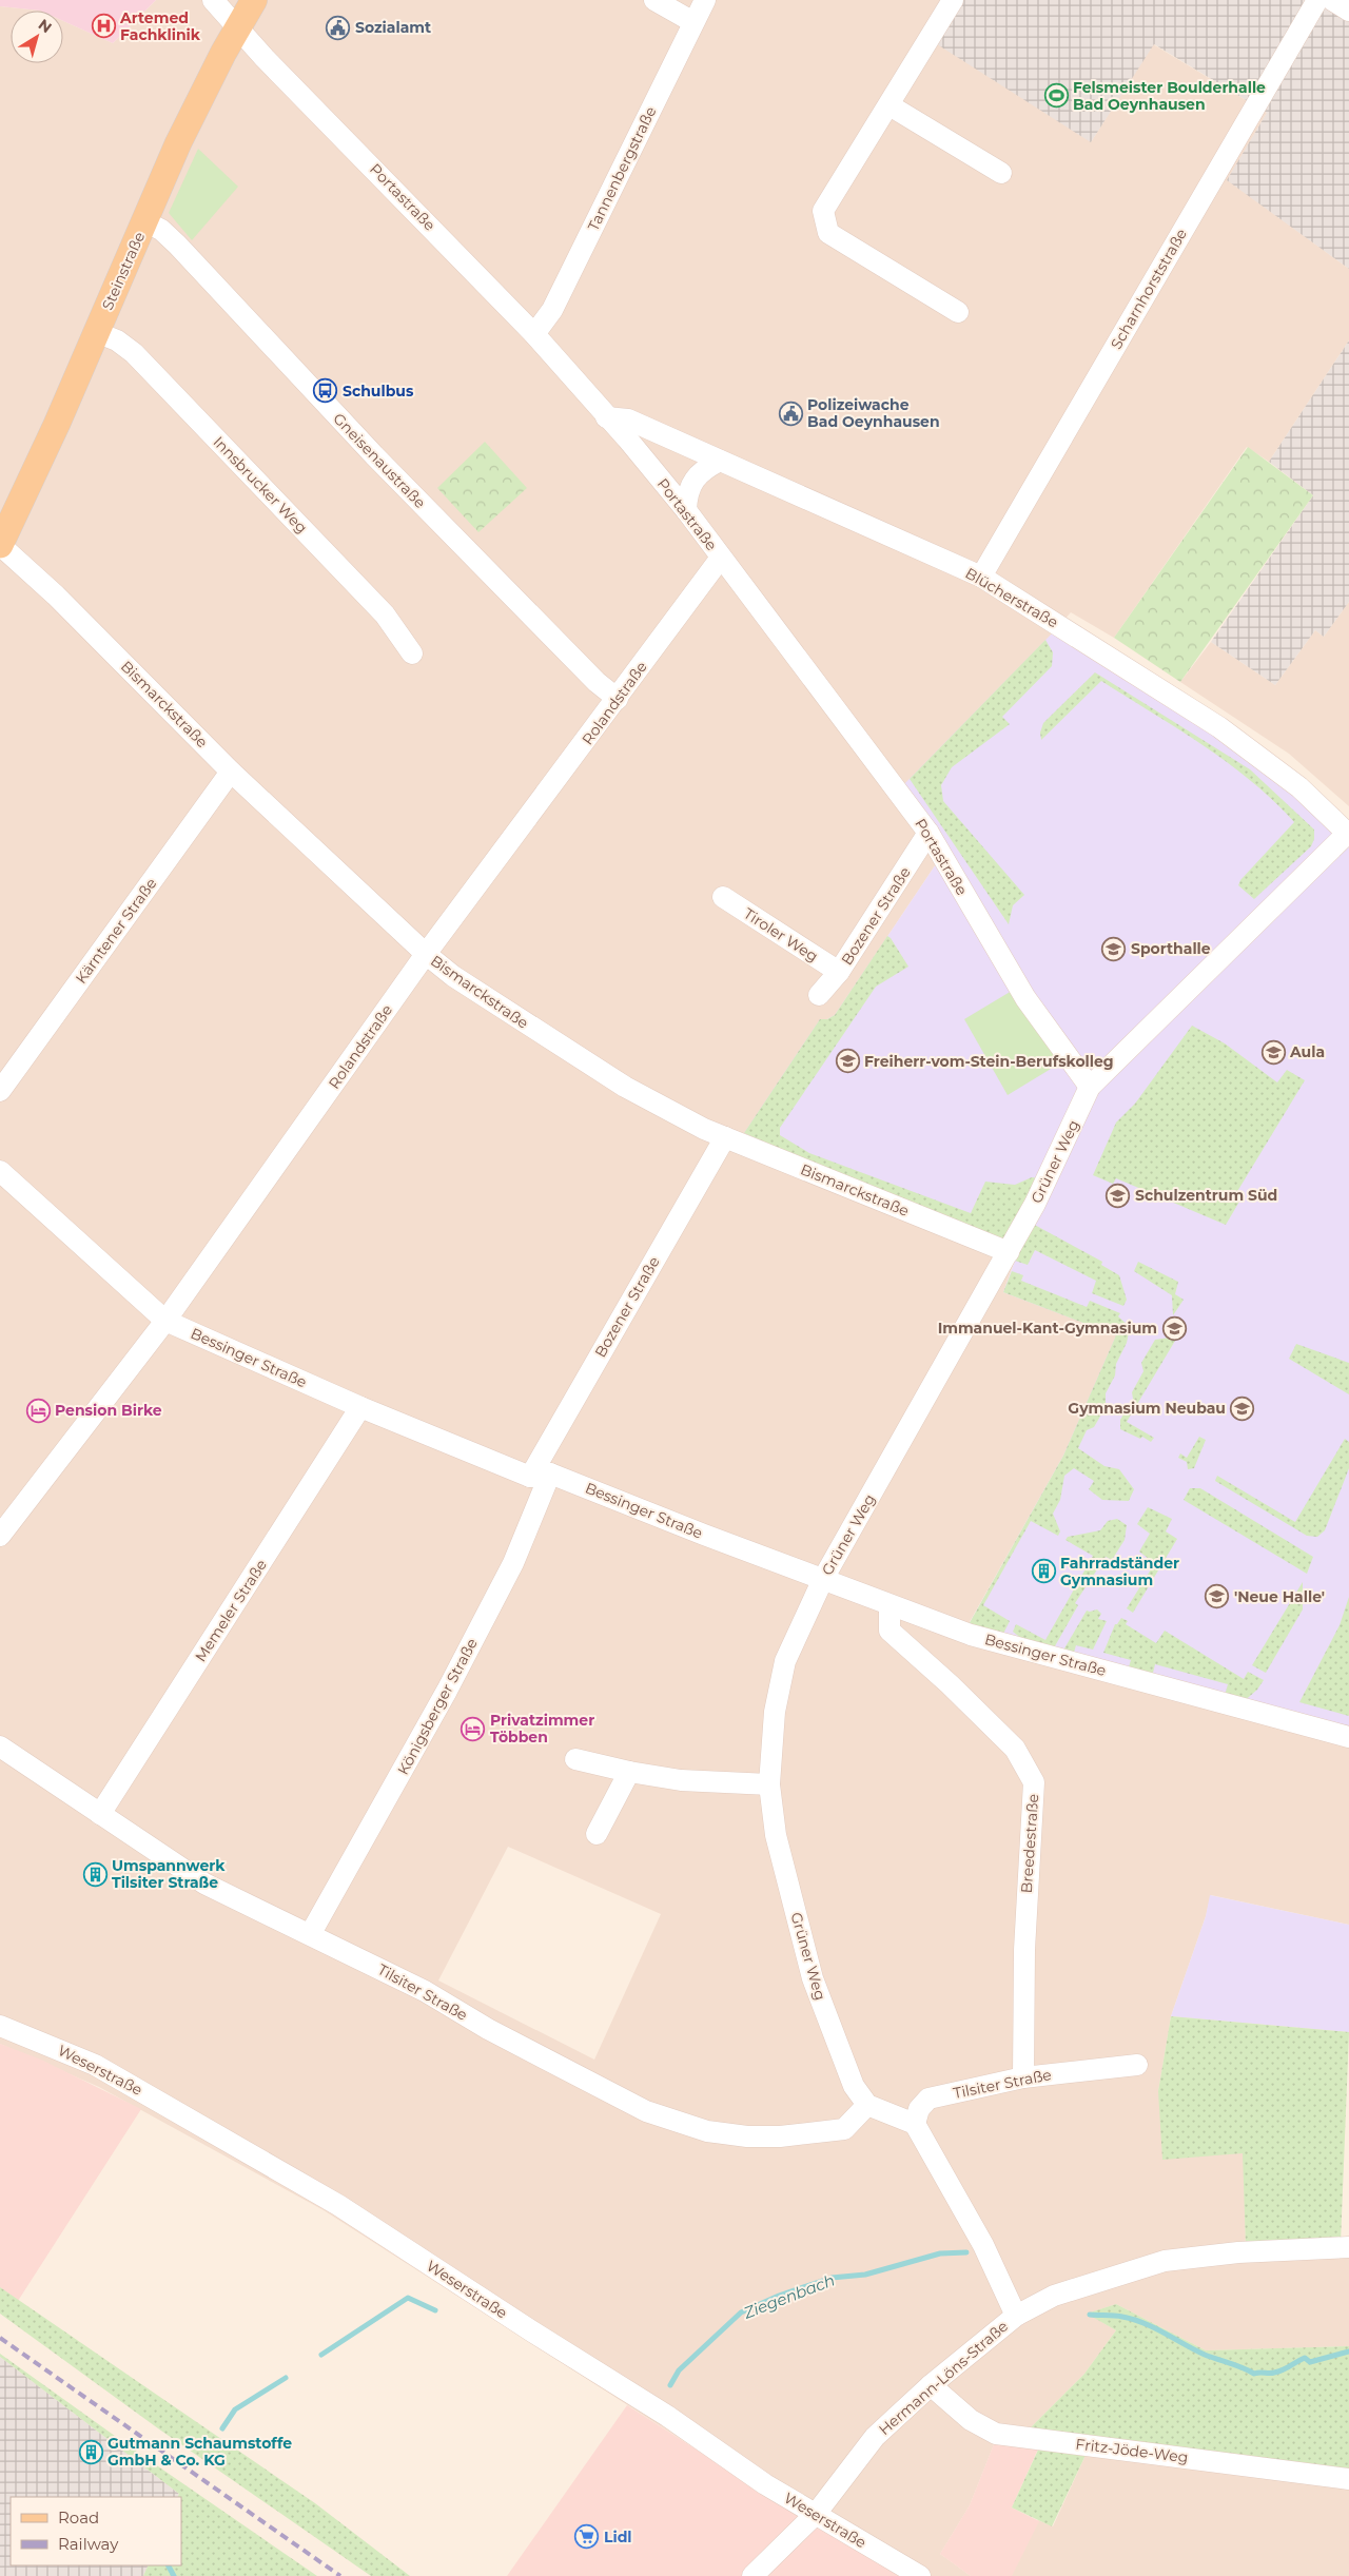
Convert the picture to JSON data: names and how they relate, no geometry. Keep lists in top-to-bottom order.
{
  "streets": {
    "main road": ["Steinstraße"],
    "street": [
      "Tannenbergstraße",
      "Portastraße",
      "Scharnhorststraße",
      "Gneisenaustraße",
      "Innsbrucker Weg",
      "Blücherstraße",
      "Rolandstraße",
      "Bismarckstraße",
      "Bozener Straße",
      "Kärntener Straße",
      "Tiroler Weg",
      "Grüner Weg",
      "Bessinger Straße",
      "Memeler Straße",
      "Königsberger Straße",
      "Breedestraße",
      "Tilsiter Straße",
      "Weserstraße",
      "Hermann-Löns-Straße",
      "Fritz-Jöde-Weg"
    ]
  },
  "crossings": [
    ["Tannenbergstraße", "Portastraße"],
    ["Portastraße", "Steinstraße"],
    ["Portastraße", "Blücherstraße"],
    ["Portastraße", "Rolandstraße"],
    ["Portastraße", "Bozener Straße"],
    ["Portastraße", "Grüner Weg"],
    ["Steinstraße", "Gneisenaustraße"],
    ["Steinstraße", "Innsbrucker Weg"],
    ["Steinstraße", "Bismarckstraße"],
    ["Scharnhorststraße", "Blücherstraße"],
    ["Gneisenaustraße", "Rolandstraße"],
    ["Blücherstraße", "Grüner Weg"],
    ["Rolandstraße", "Bismarckstraße"],
    ["Rolandstraße", "Bessinger Straße"],
    ["Bismarckstraße", "Bozener Straße"],
    ["Bismarckstraße", "Kärntener Straße"],
    ["Bismarckstraße", "Grüner Weg"],
    ["Bozener Straße", "Tiroler Weg"],
    ["Bozener Straße", "Bessinger Straße"],
    ["Bozener Straße", "Königsberger Straße"],
    ["Grüner Weg", "Bessinger Straße"],
    ["Grüner Weg", "Tilsiter Straße"],
    ["Bessinger Straße", "Memeler Straße"],
    ["Bessinger Straße", "Königsberger Straße"],
    ["Bessinger Straße", "Breedestraße"],
    ["Memeler Straße", "Tilsiter Straße"],
    ["Königsberger Straße", "Tilsiter Straße"],
    ["Breedestraße", "Tilsiter Straße"],
    ["Weserstraße", "Hermann-Löns-Straße"],
    ["Hermann-Löns-Straße", "Fritz-Jöde-Weg"]
  ],
  "water": ["Ziegenbach"],
  "places": {
    "hospital": ["Artemed Fachklinik"],
    "public building": ["Sozialamt", "Polizeiwache Bad Oeynhausen"],
    "sports": ["Felsmeister Boulderhalle Bad Oeynhausen"],
    "bus stop": ["Schulbus"],
    "school or university": [
      "Sporthalle",
      "Aula",
      "Freiherr-vom-Stein-Berufskolleg",
      "Schulzentrum Süd",
      "Immanuel-Kant-Gymnasium",
      "Gymnasium Neubau",
      "'Neue Halle'"
    ],
    "hotel": ["Pension Birke", "Privatzimmer Többen"],
    "building": ["Fahrradständer Gymnasium", "Umspannwerk Tilsiter Straße", "Gutmann Schaumstoffe GmbH & Co. KG"],
    "supermarket": ["Lidl"]
  },
  "legend": ["Road", "Railway"],
  "north": "top right"
}
